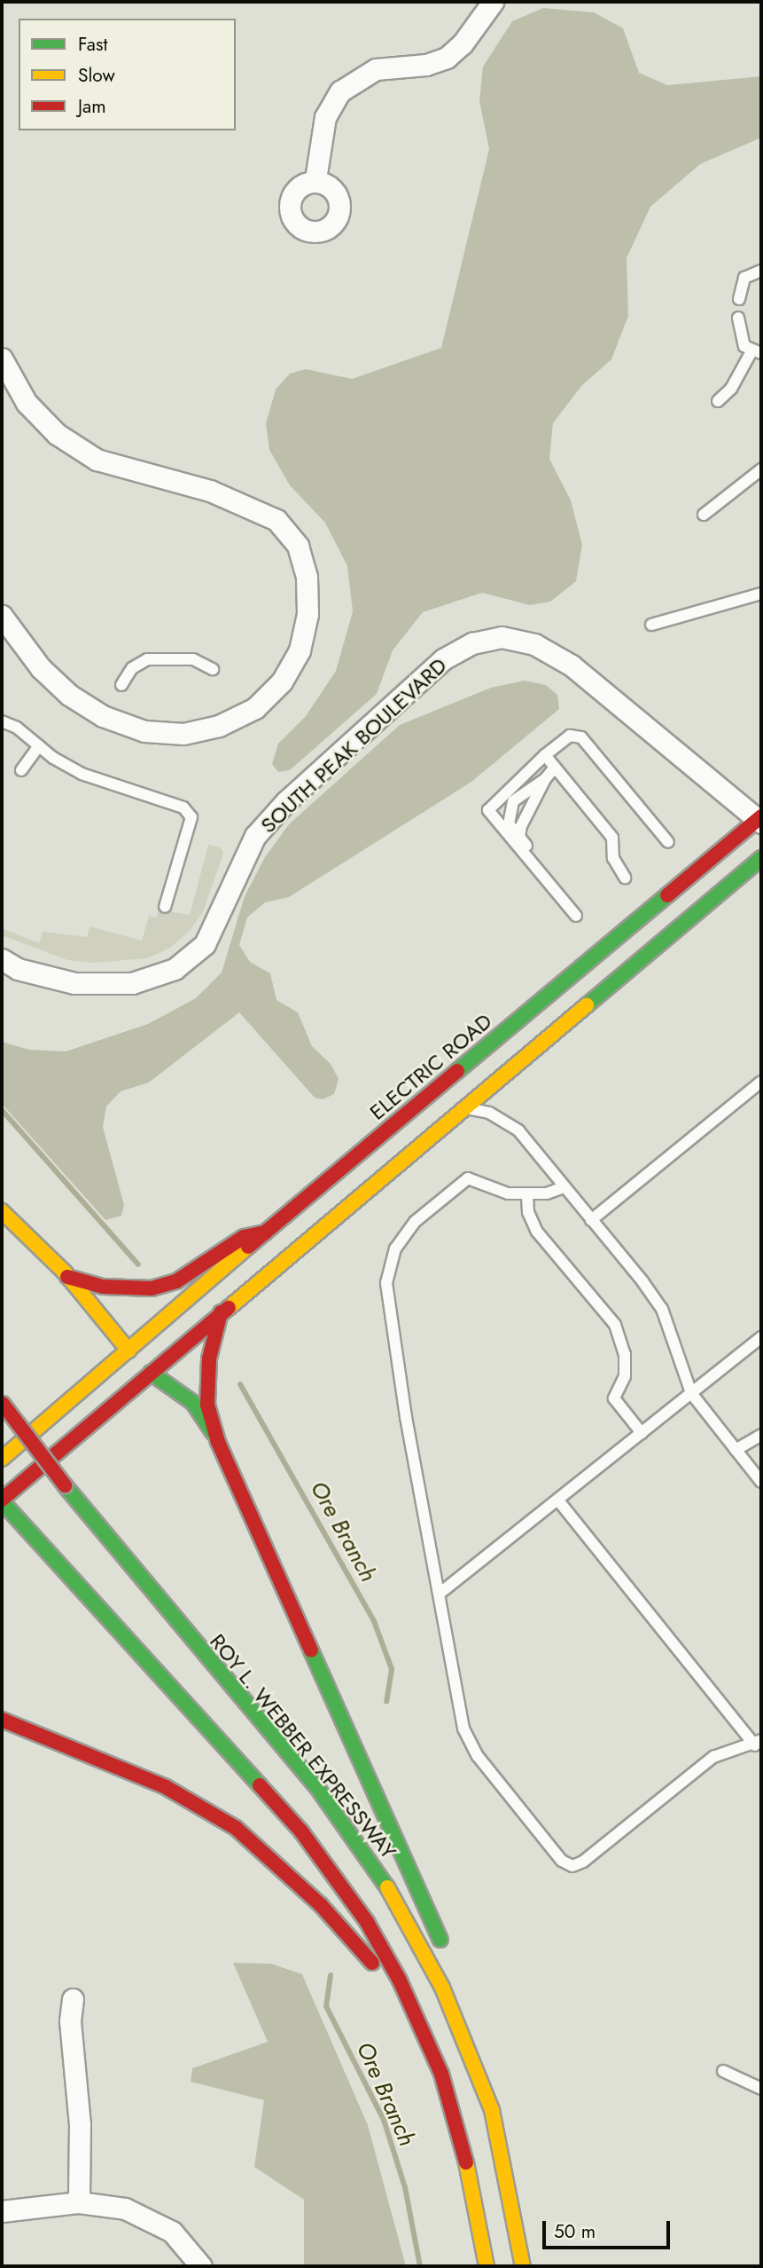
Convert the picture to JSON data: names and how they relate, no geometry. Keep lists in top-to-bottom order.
{
  "streets": {
    "main road": ["ELECTRIC ROAD", "ROY L. WEBBER EXPRESSWAY"],
    "street": ["SOUTH PEAK BOULEVARD"]
  },
  "crossings": [
    ["SOUTH PEAK BOULEVARD", "ELECTRIC ROAD"]
  ],
  "water": ["Ore Branch"],
  "legend": ["Fast", "Slow", "Jam"],
  "scale_bar": "50 m"
}
